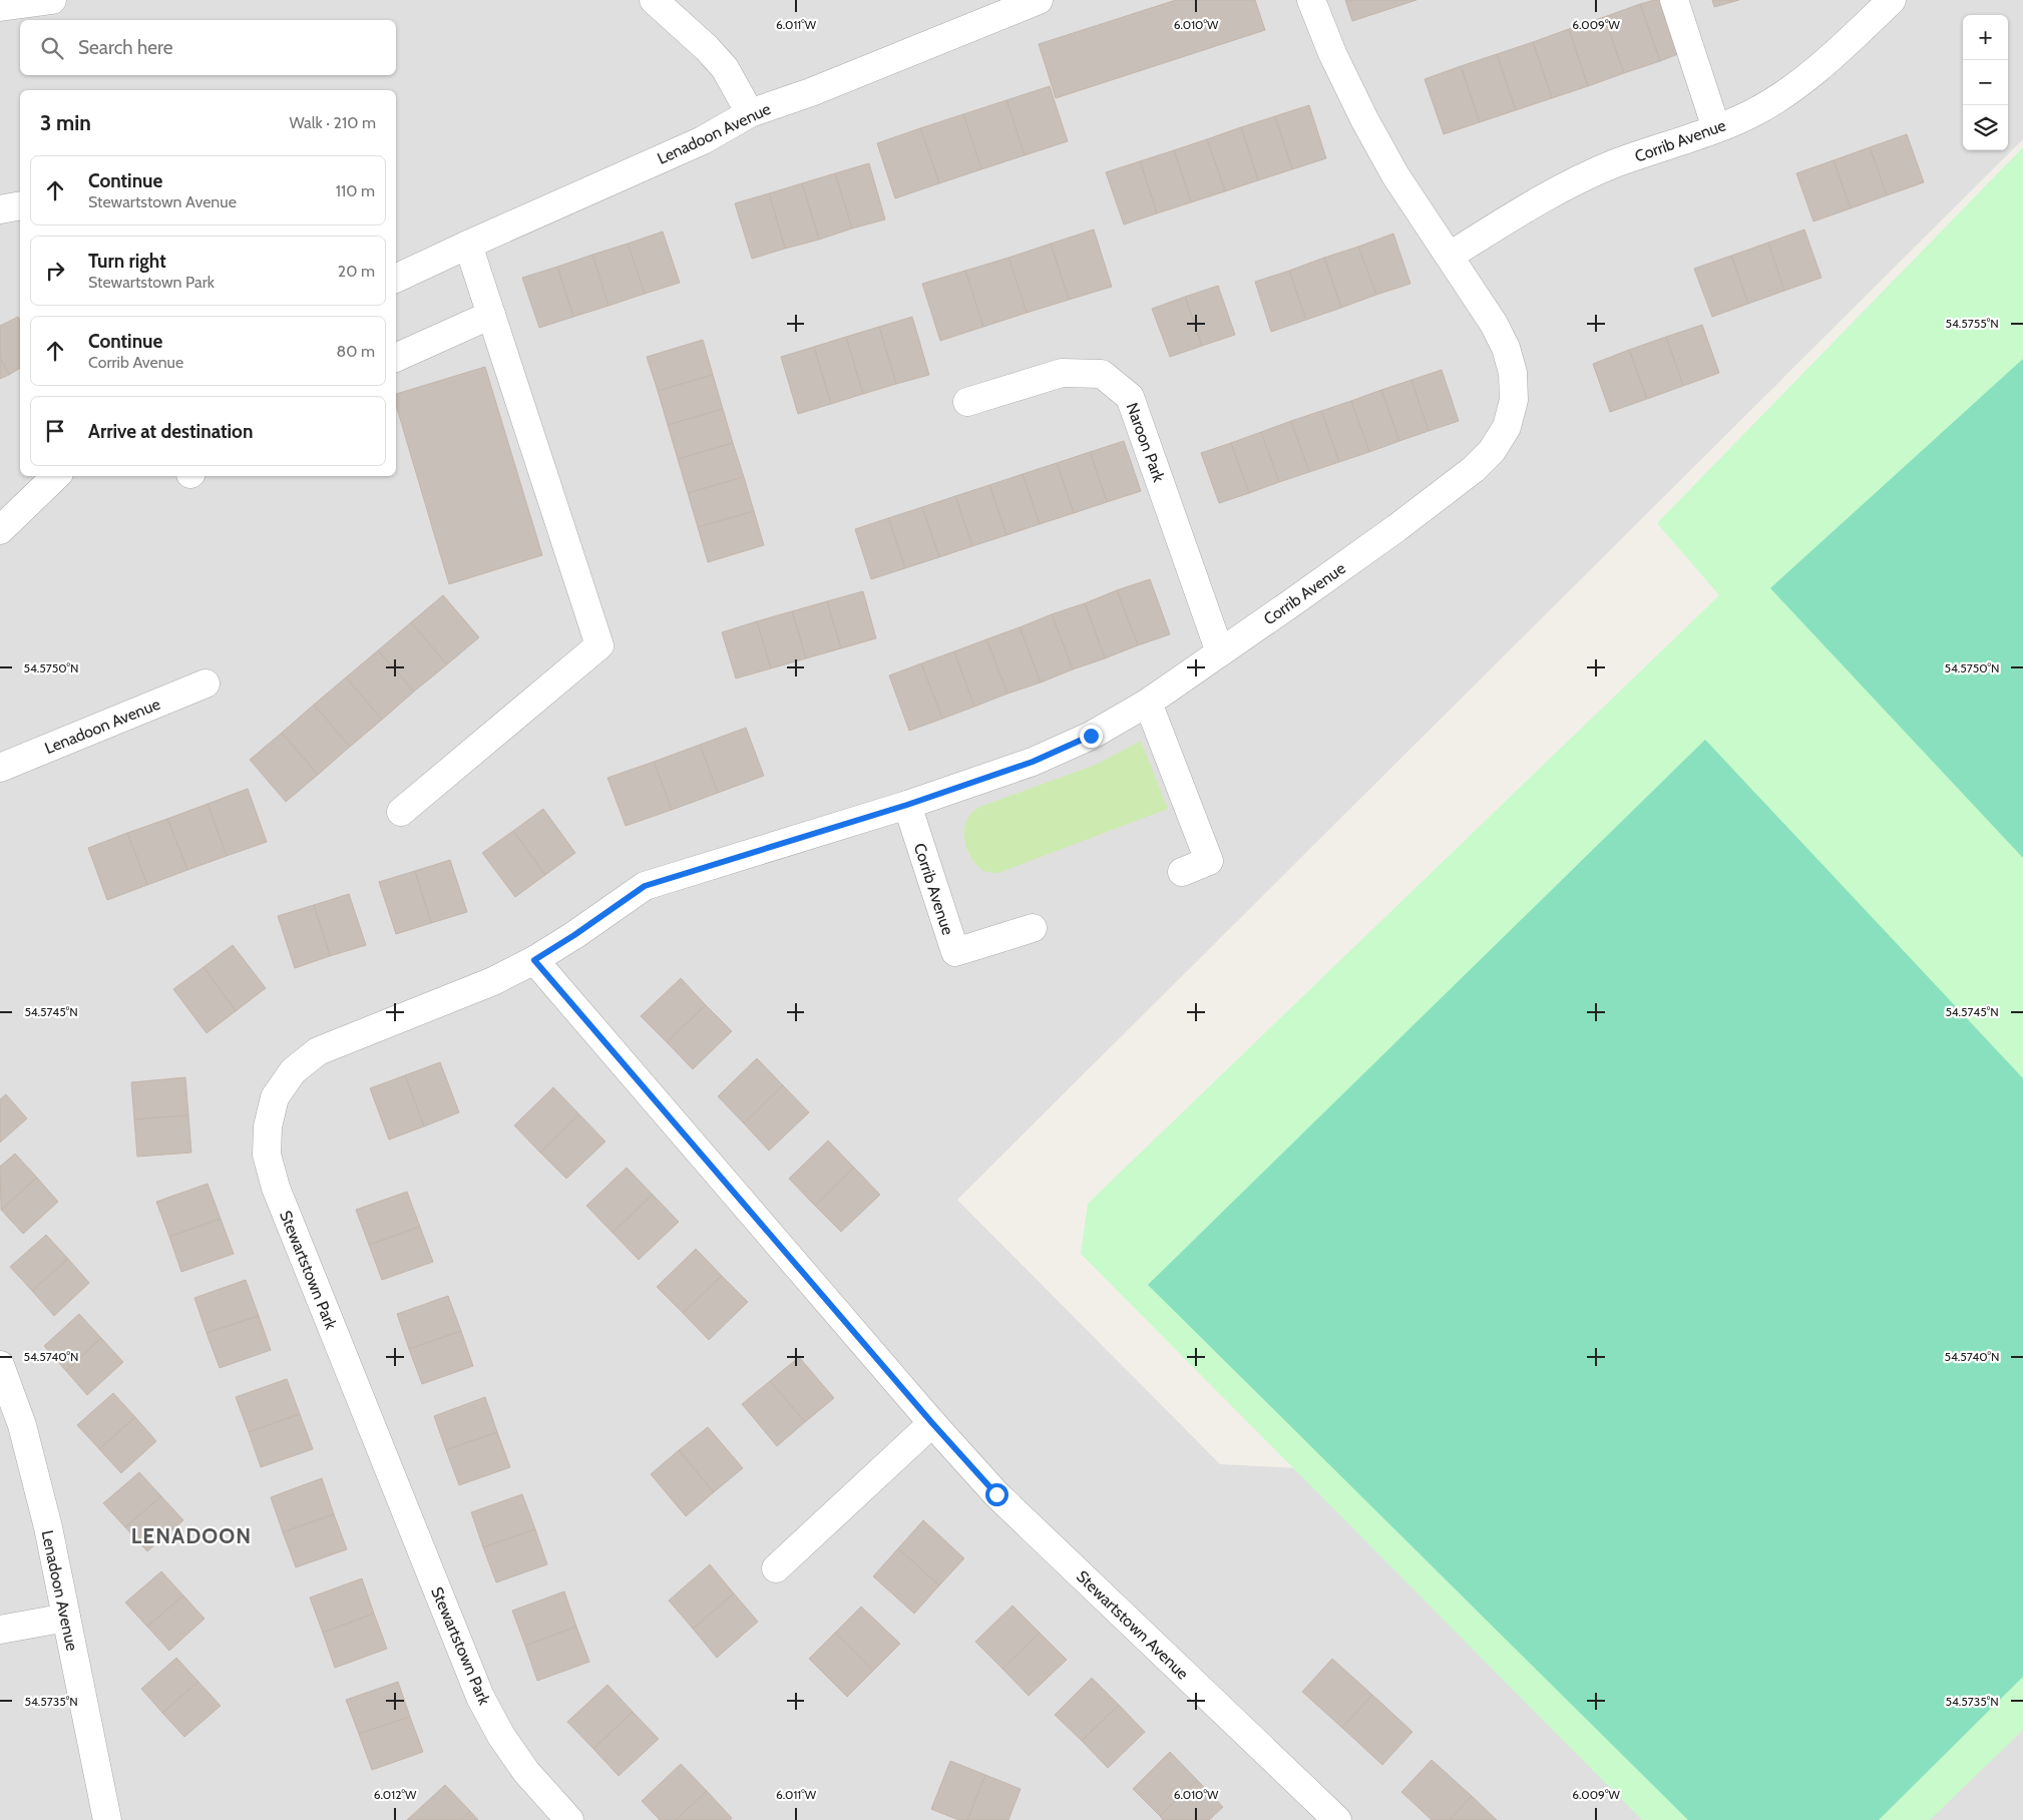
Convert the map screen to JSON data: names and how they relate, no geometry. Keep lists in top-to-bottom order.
{
  "streets": {
    "street": [
      "Lenadoon Avenue",
      "Corrib Avenue",
      "Naroon Park",
      "Stewartstown Park",
      "Stewartstown Avenue"
    ]
  },
  "crossings": [
    ["Corrib Avenue", "Naroon Park"],
    ["Corrib Avenue", "Stewartstown Park"],
    ["Stewartstown Park", "Stewartstown Avenue"]
  ],
  "districts": ["LENADOON"],
  "page": {
    "map_buttons": ["+", "−"],
    "search": "Search here",
    "heading": ["3 min", "Walk · 210 m"],
    "list": [
      ["Continue", "Stewartstown Avenue", "110 m"],
      ["Turn right", "Stewartstown Park", "20 m"],
      ["Continue", "Corrib Avenue", "80 m"],
      "Arrive at destination"
    ]
  },
  "coordinates": [
    "6.011°W",
    "6.010°W",
    "6.009°W",
    "54.5755°N",
    "54.5750°N",
    "54.5745°N",
    "54.5740°N",
    "54.5735°N",
    "6.012°W"
  ]
}
